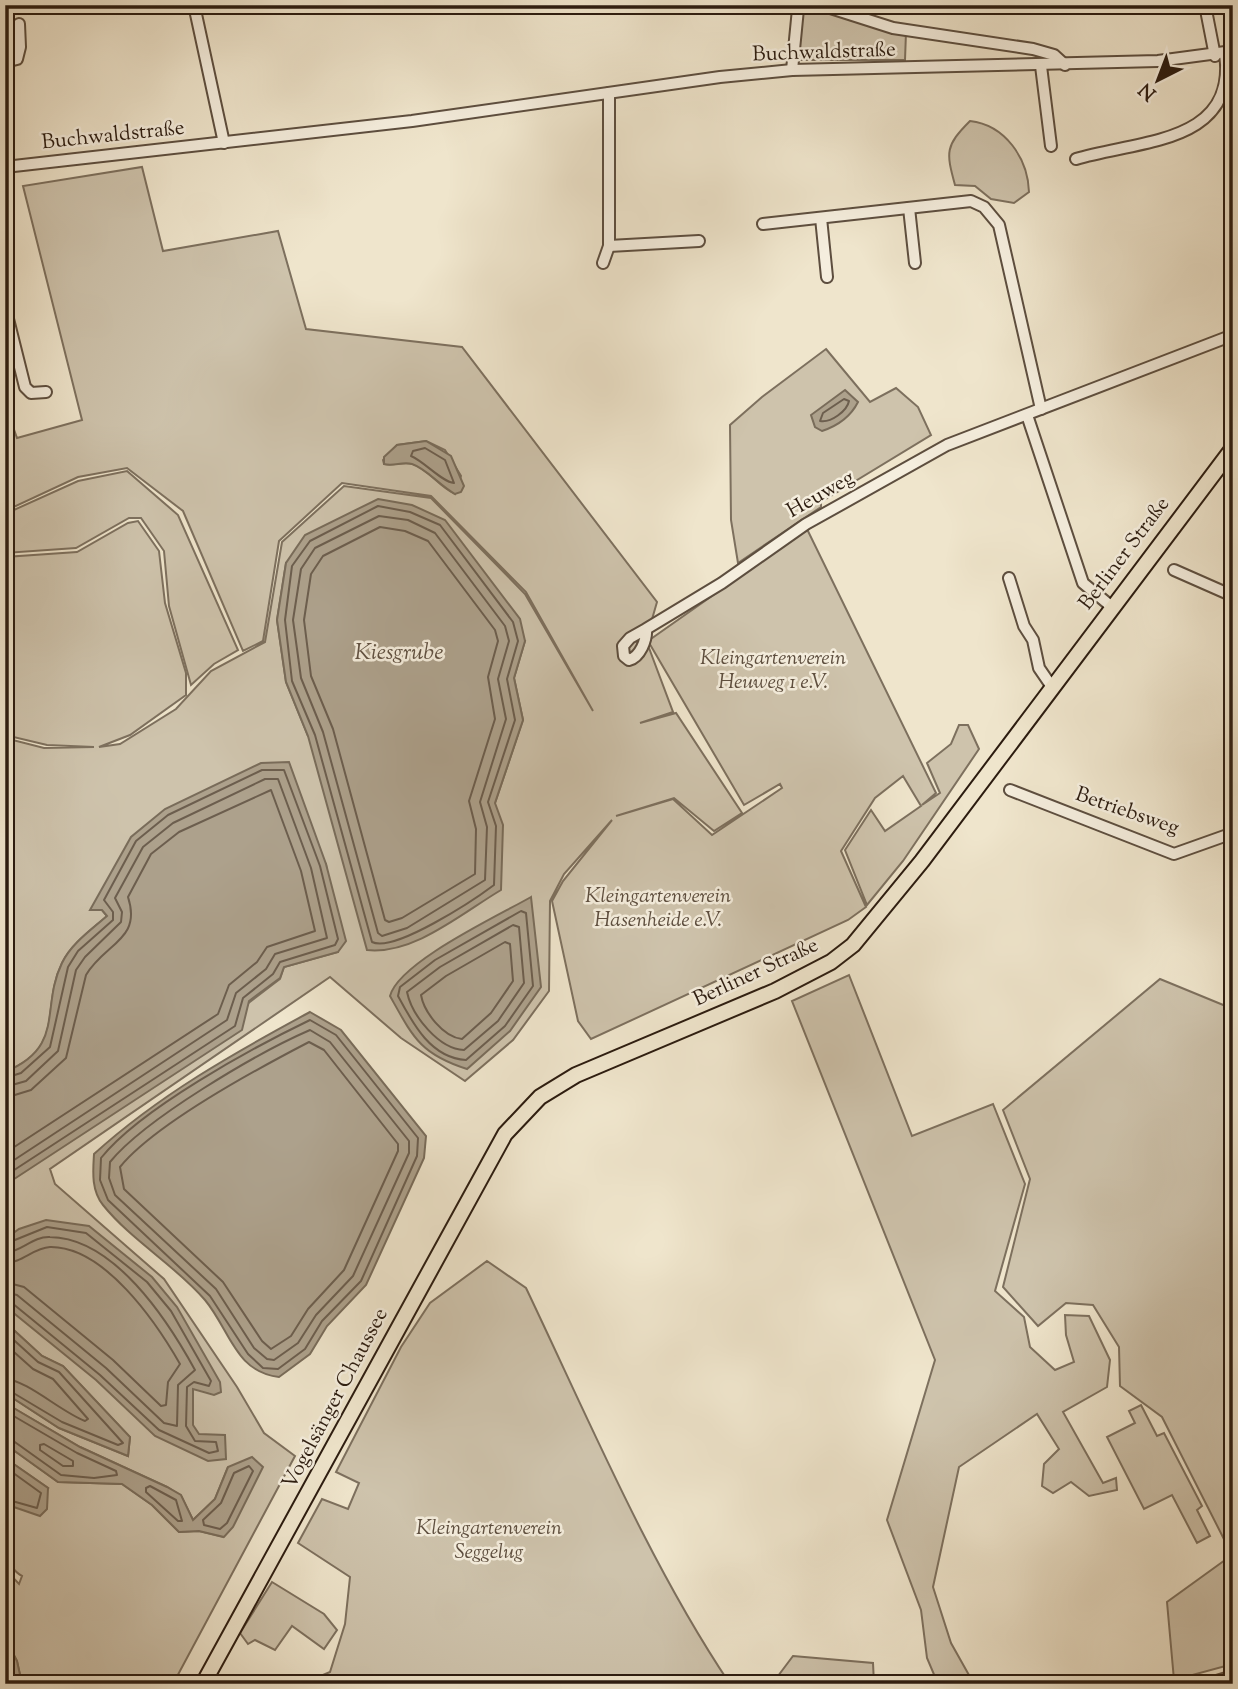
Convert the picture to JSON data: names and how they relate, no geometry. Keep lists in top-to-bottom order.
{
  "streets": {
    "main road": ["Berliner Straße", "Vogelsänger Chaussee"],
    "street": ["Buchwaldstraße", "Heuweg", "Betriebsweg"]
  },
  "crossings": [
    ["Berliner Straße", "Vogelsänger Chaussee"]
  ],
  "water": ["Kiesgrube"],
  "parks": ["Kleingartenverein Heuweg 1 e.V.", "Kleingartenverein Hasenheide e.V.", "Kleingartenverein Seggelug"],
  "north": "bottom left"
}
